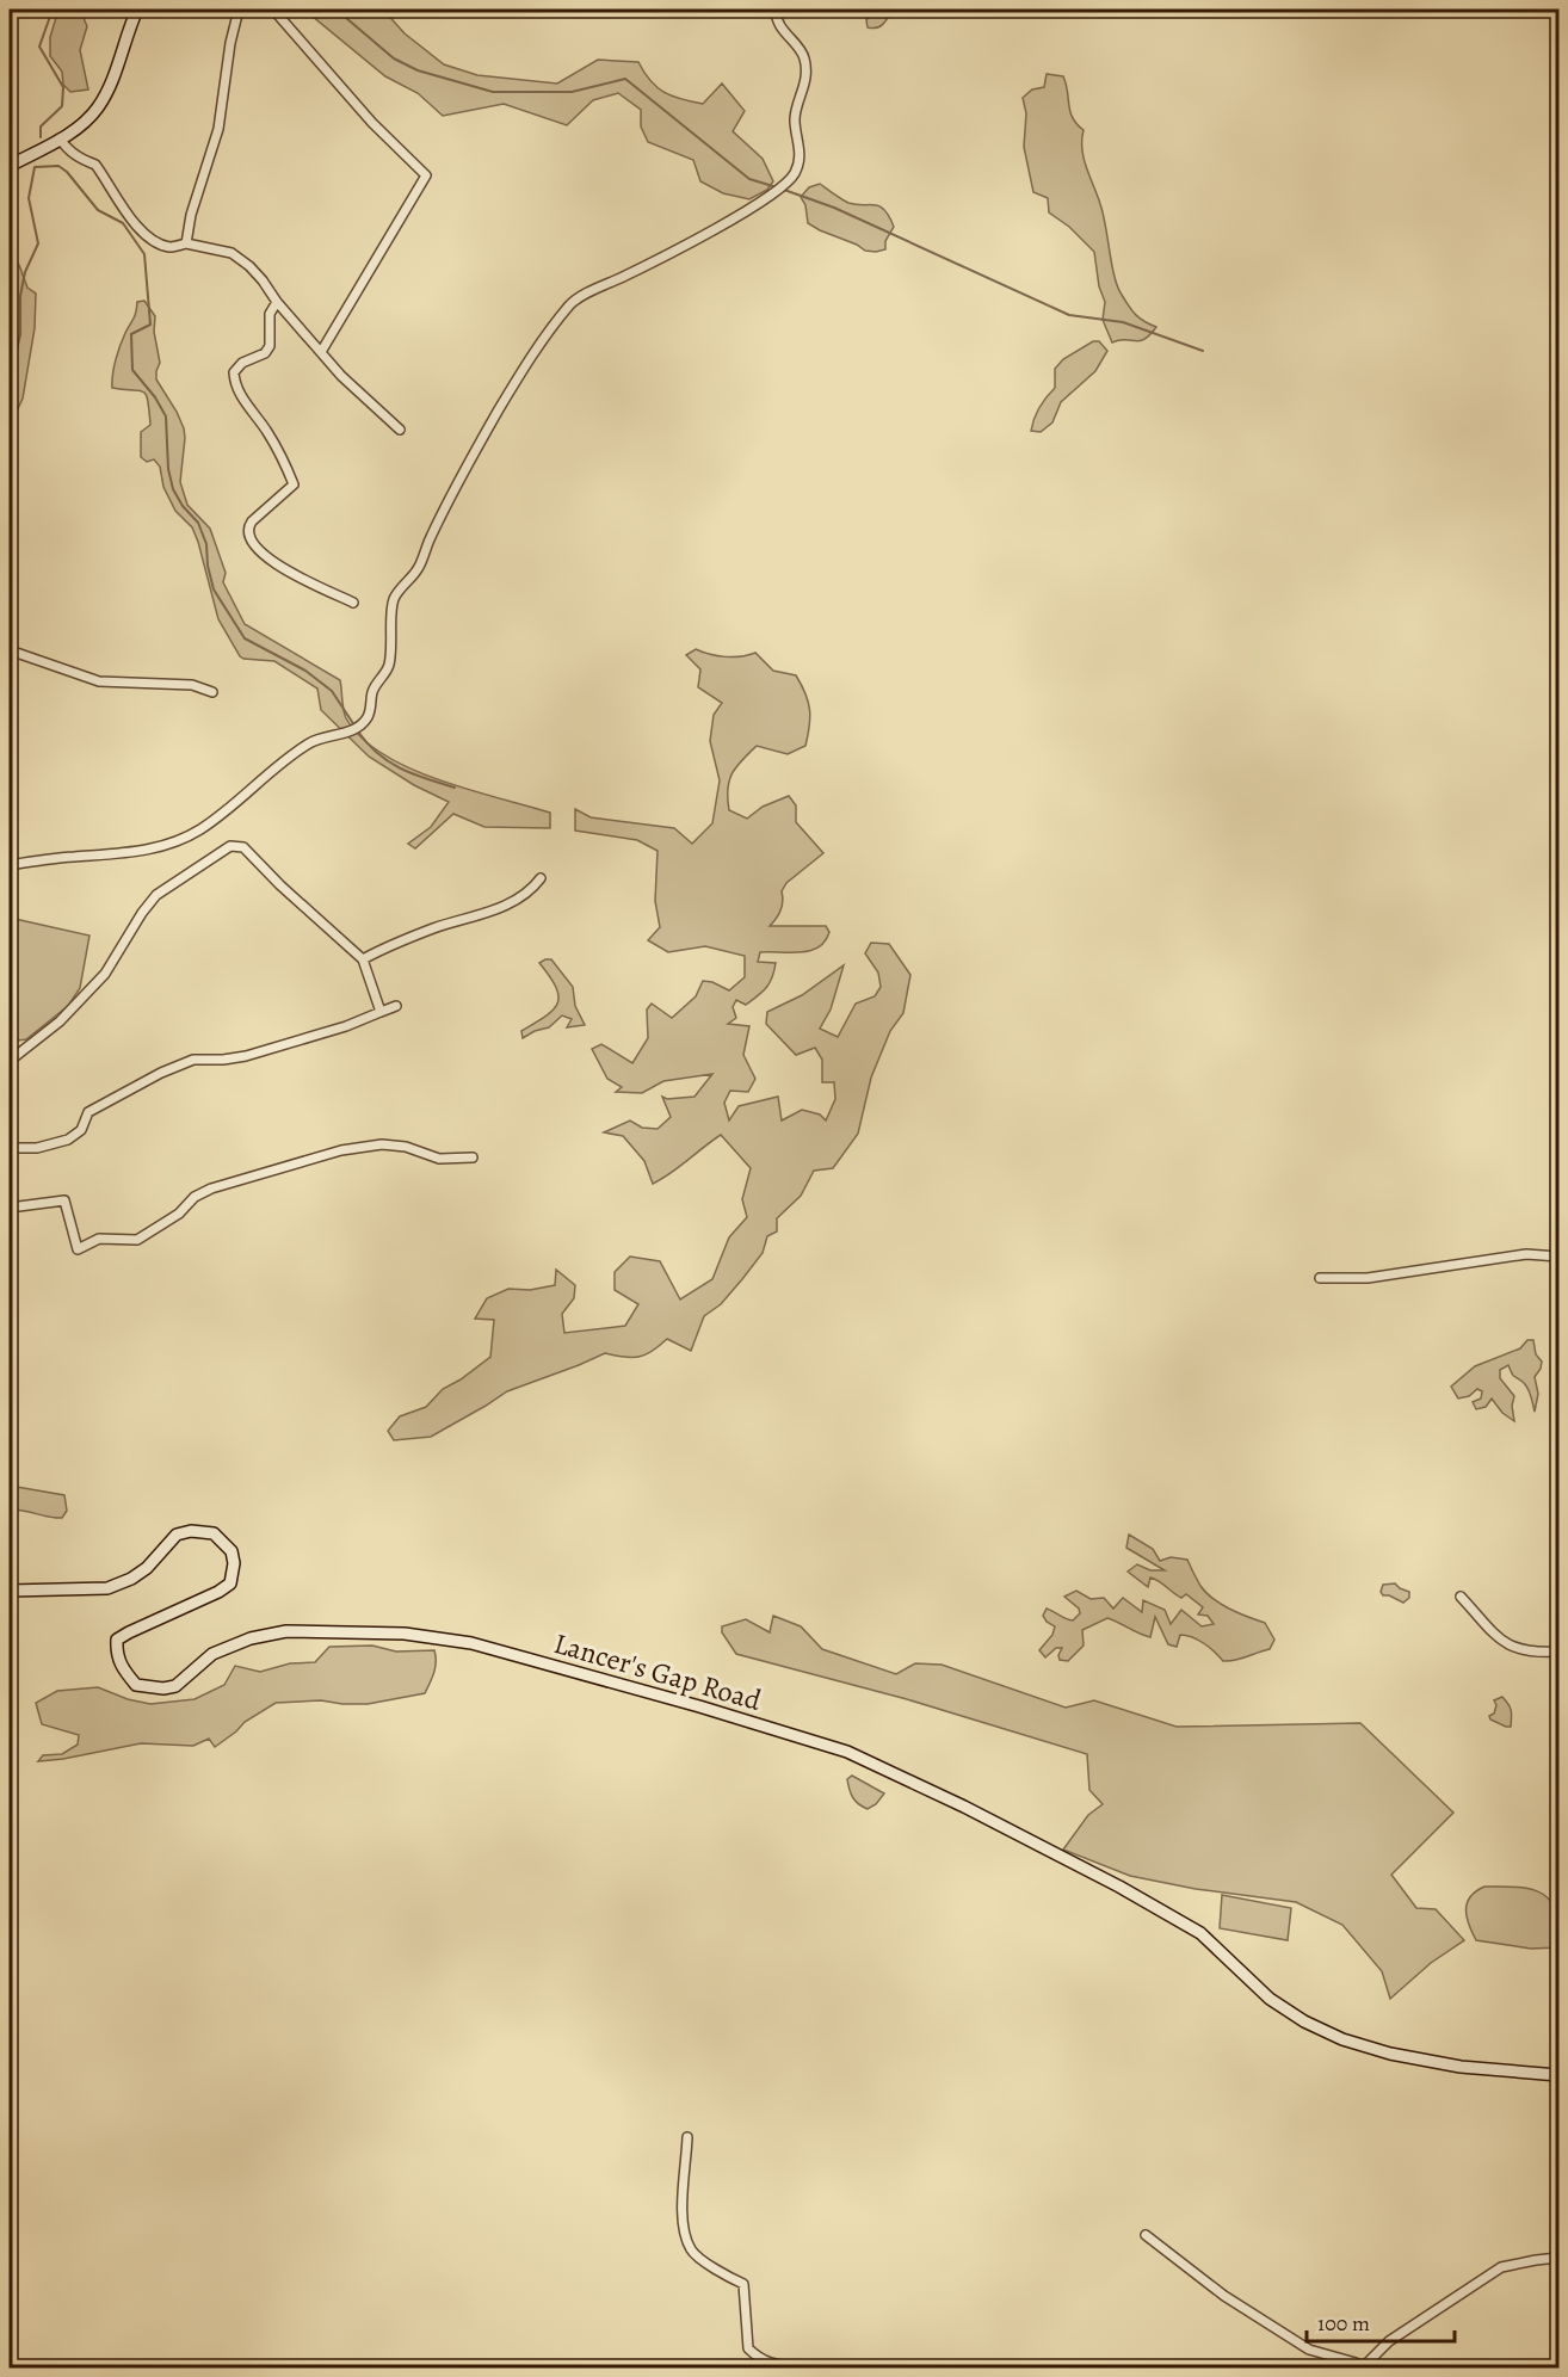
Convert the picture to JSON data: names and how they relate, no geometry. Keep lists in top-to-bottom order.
{
  "streets": {
    "main road": ["Lancer's Gap Road"]
  },
  "scale_bar": "100 m"
}
